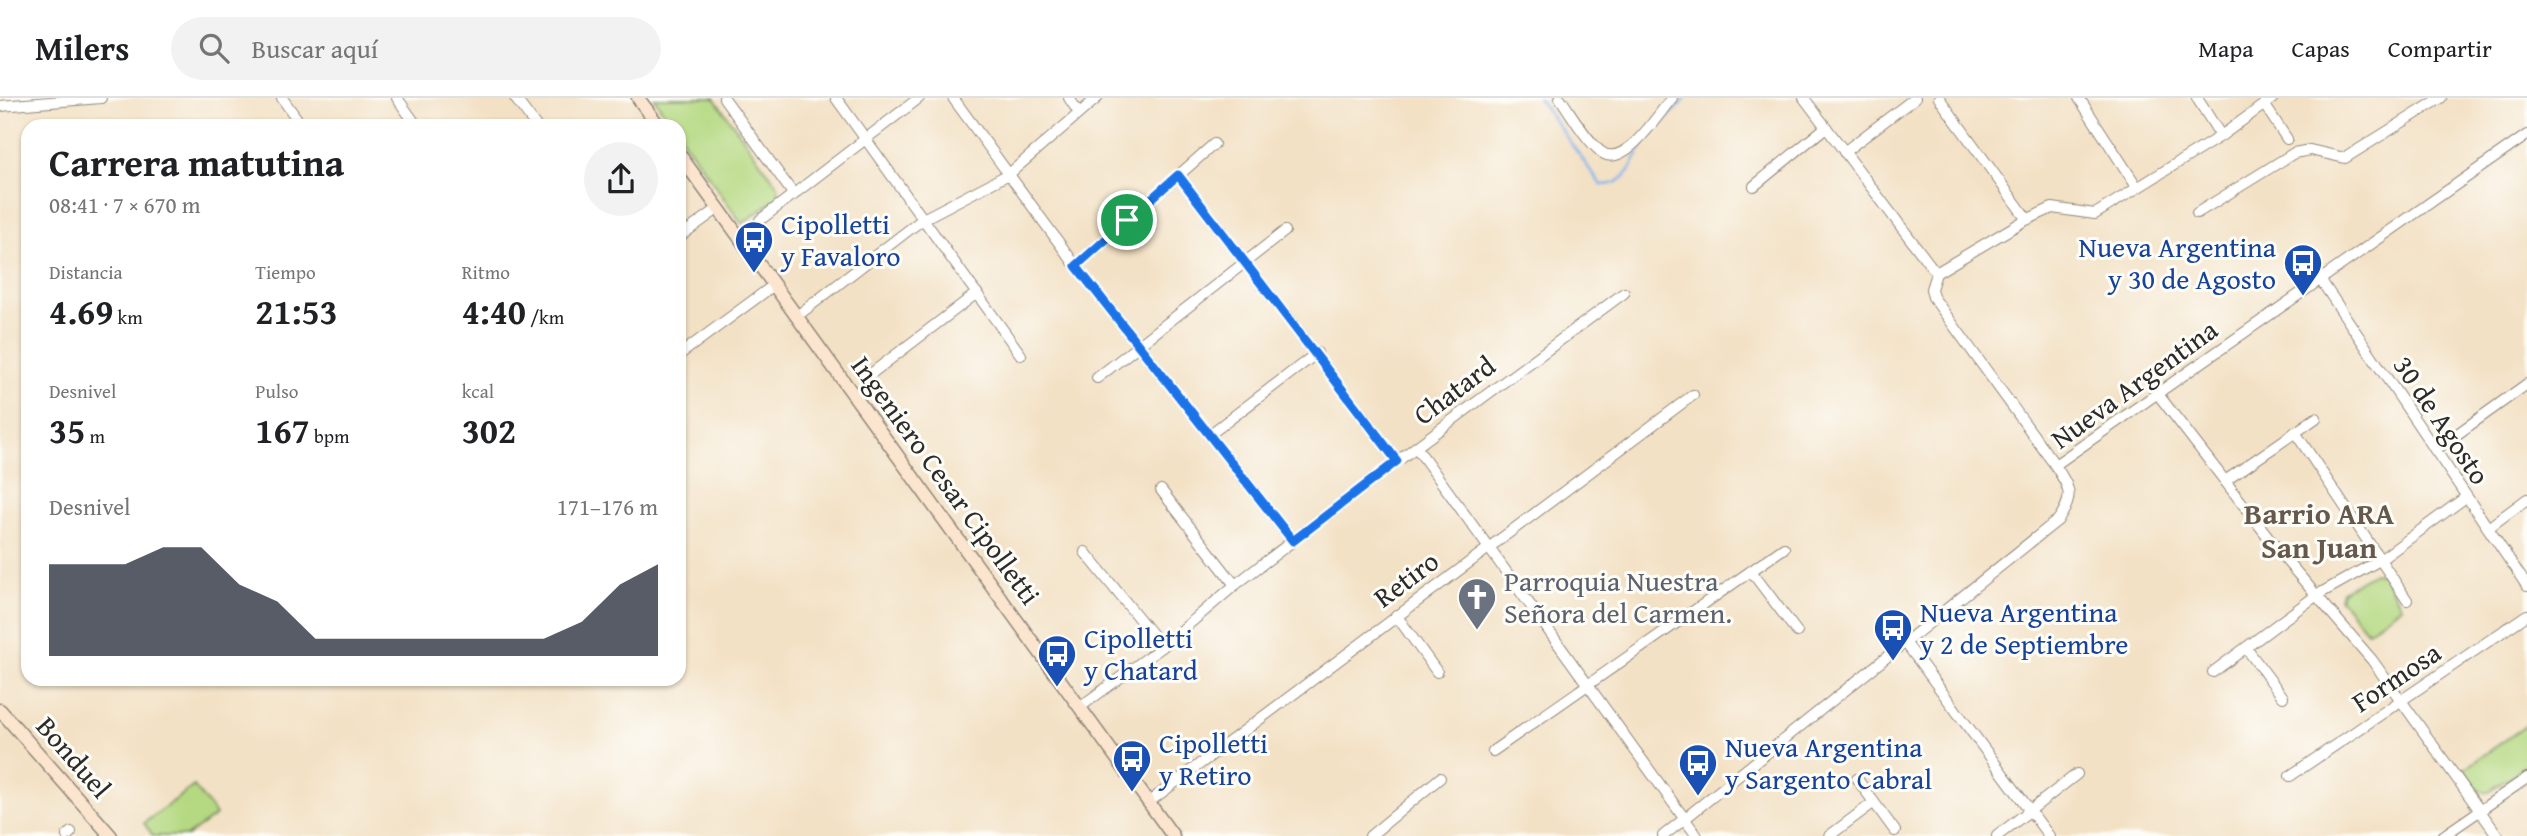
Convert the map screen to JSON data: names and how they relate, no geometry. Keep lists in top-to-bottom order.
{
  "streets": {
    "street": [
      "Nueva Argentina",
      "Chatard",
      "30 de Agosto",
      "Ingeniero Cesar Cipolletti",
      "Retiro",
      "Formosa",
      "Bonduel"
    ]
  },
  "crossings": [
    ["Nueva Argentina", "30 de Agosto"],
    ["Chatard", "Ingeniero Cesar Cipolletti"],
    ["Ingeniero Cesar Cipolletti", "Retiro"]
  ],
  "districts": ["Barrio ARA San Juan"],
  "places": {
    "bus stop": [
      "Cipolletti y Favaloro",
      "Nueva Argentina y 30 de Agosto",
      "Nueva Argentina y 2 de Septiembre",
      "Cipolletti y Chatard",
      "Cipolletti y Retiro",
      "Nueva Argentina y Sargento Cabral"
    ],
    "church": ["Parroquia Nuestra Señora del Carmen."]
  },
  "page": {
    "header": "Milers",
    "search": "Buscar aquí",
    "nav": ["Mapa", "Capas", "Compartir"],
    "heading": ["Carrera matutina", "08:41 · 7 × 670 m"],
    "stats": [
      ["Distancia", "4.69 km"],
      ["Tiempo", "21:53"],
      ["Ritmo", "4:40 /km"],
      ["Desnivel", "35 m"],
      ["Pulso", "167 bpm"],
      ["kcal", "302"]
    ],
    "chart": ["Desnivel", "171–176 m"]
  }
}
